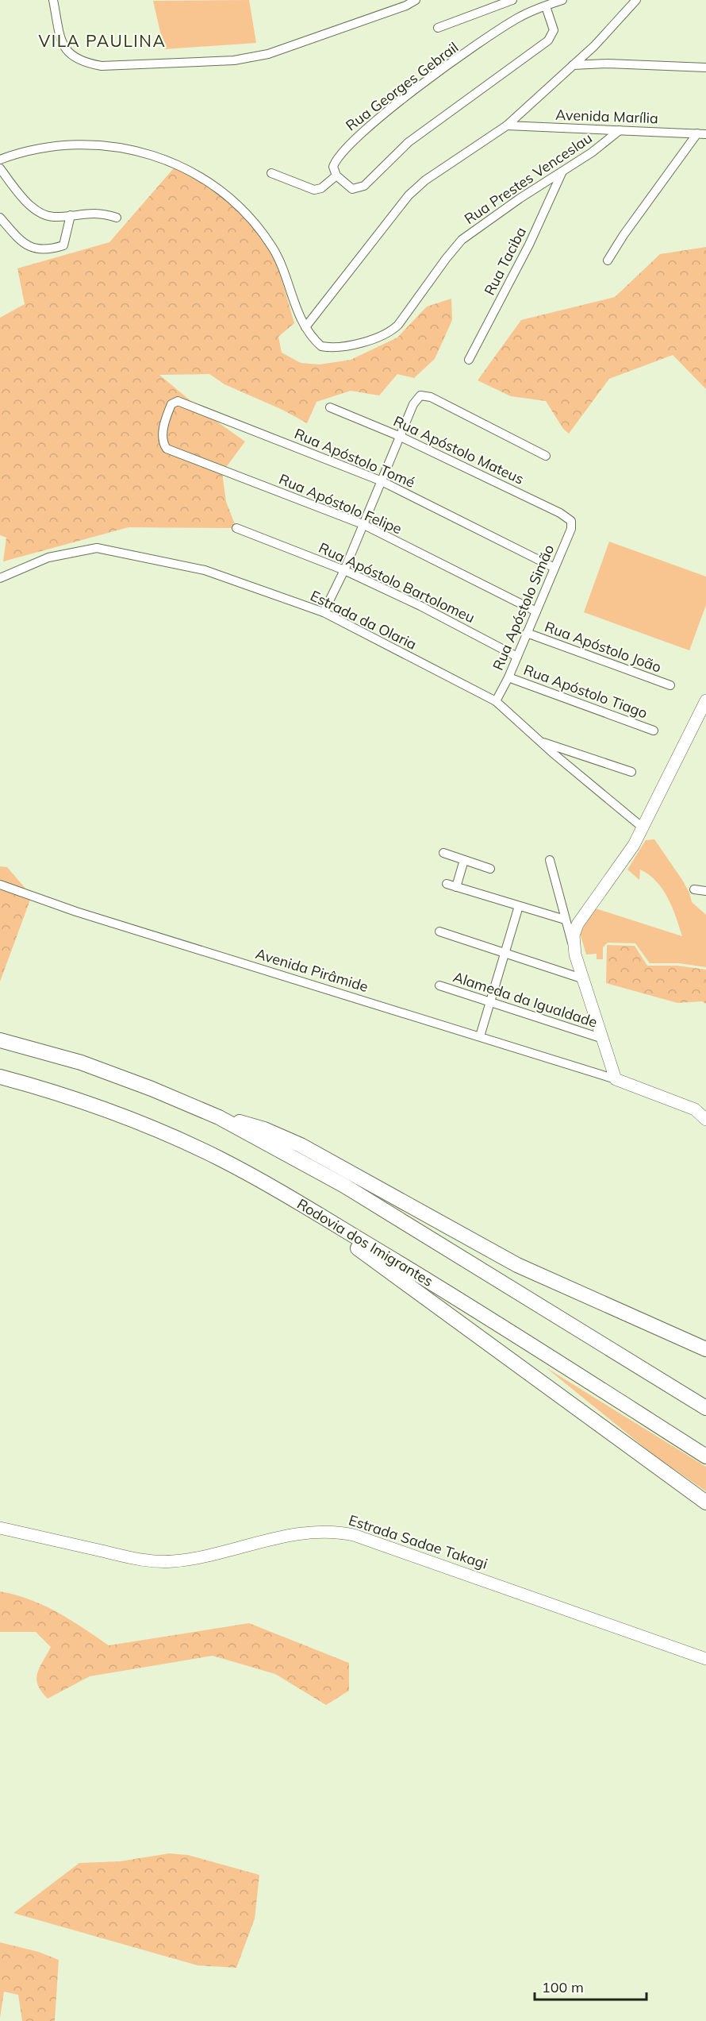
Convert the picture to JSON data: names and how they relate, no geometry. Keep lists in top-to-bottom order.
{
  "streets": {
    "highway": ["Rodovia dos Imigrantes"],
    "street": [
      "Rua Georges Gebrail",
      "Avenida Marília",
      "Rua Prestes Venceslau",
      "Rua Taciba",
      "Rua Apóstolo Mateus",
      "Rua Apóstolo Tomé",
      "Rua Apóstolo Felipe",
      "Rua Apóstolo Bartolomeu",
      "Rua Apóstolo Simão",
      "Estrada da Olaria",
      "Rua Apóstolo João",
      "Rua Apóstolo Tiago",
      "Avenida Pirâmide",
      "Alameda da Igualdade",
      "Estrada Sadae Takagi"
    ]
  },
  "crossings": [
    ["Avenida Marília", "Rua Prestes Venceslau"],
    ["Rua Prestes Venceslau", "Rua Taciba"],
    ["Rua Apóstolo Mateus", "Rua Apóstolo Simão"],
    ["Rua Apóstolo Tomé", "Rua Apóstolo Felipe"],
    ["Rua Apóstolo Tomé", "Rua Apóstolo Simão"],
    ["Rua Apóstolo Felipe", "Rua Apóstolo Simão"],
    ["Rua Apóstolo Bartolomeu", "Rua Apóstolo Simão"],
    ["Rua Apóstolo Simão", "Estrada da Olaria"],
    ["Rua Apóstolo Simão", "Rua Apóstolo João"],
    ["Rua Apóstolo Simão", "Rua Apóstolo Tiago"]
  ],
  "districts": ["VILA PAULINA"],
  "scale_bar": "100 m"
}
